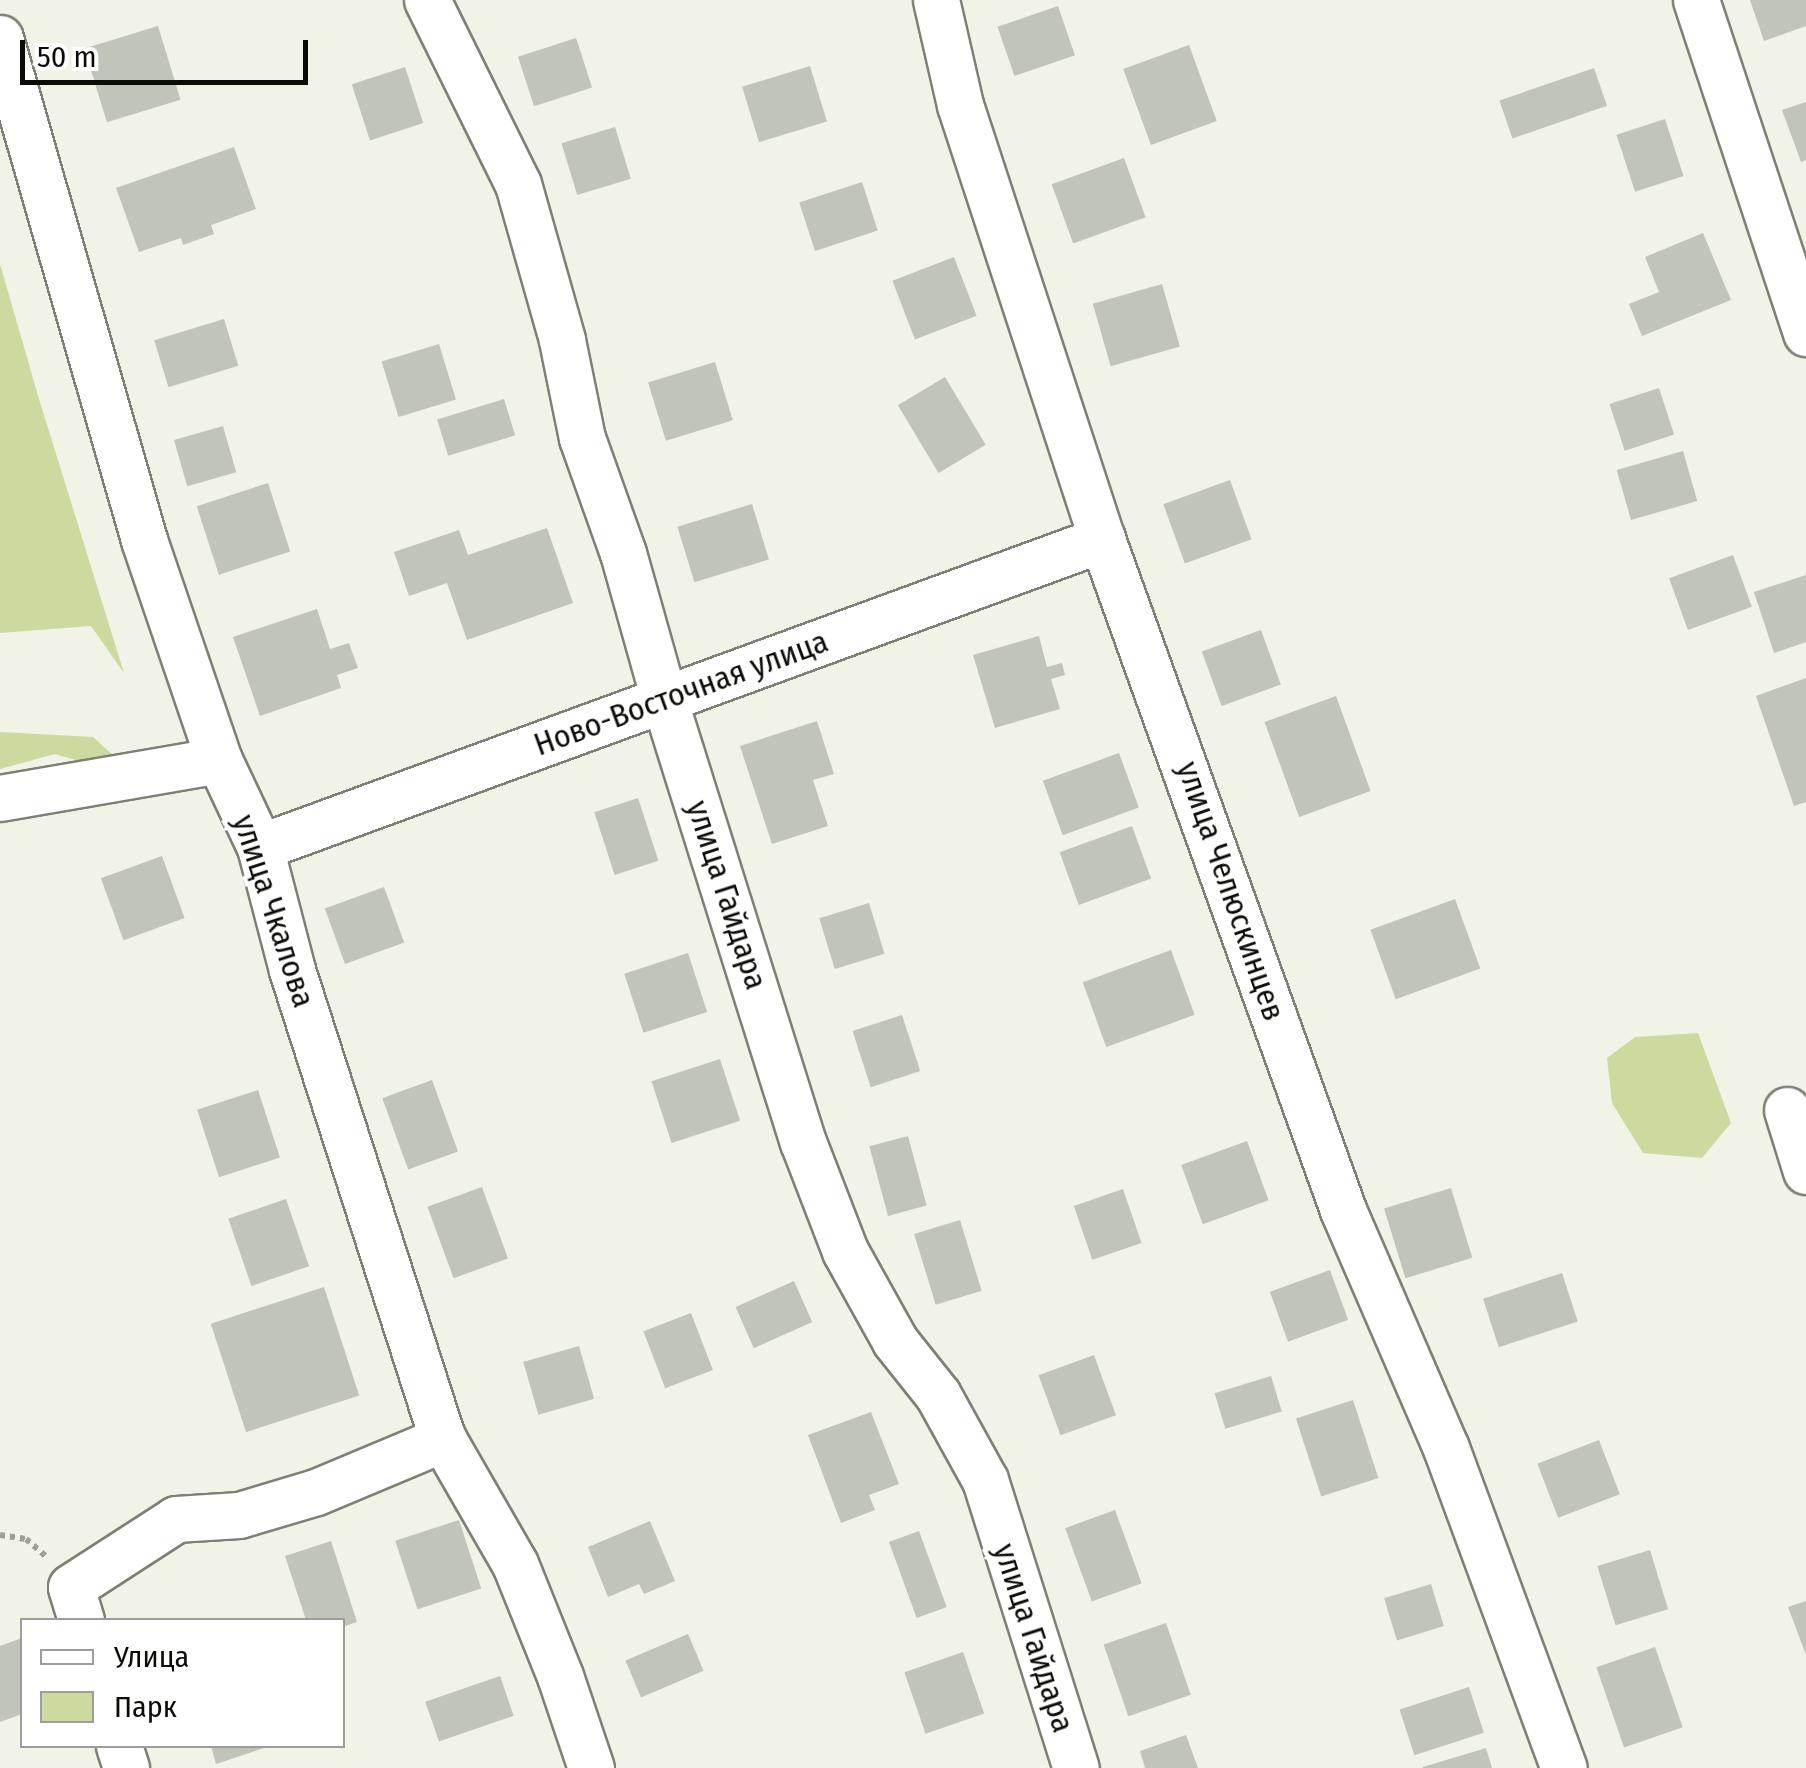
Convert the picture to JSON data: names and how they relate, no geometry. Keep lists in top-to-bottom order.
{
  "streets": {
    "street": [
      "Ново-Восточная улица",
      "улица Челюскинцев",
      "улица Гайдара",
      "улица Чкалова"
    ]
  },
  "crossings": [
    ["Ново-Восточная улица", "улица Челюскинцев"],
    ["Ново-Восточная улица", "улица Гайдара"],
    ["Ново-Восточная улица", "улица Чкалова"]
  ],
  "legend": ["Улица", "Парк"],
  "scale_bar": "50 m"
}
